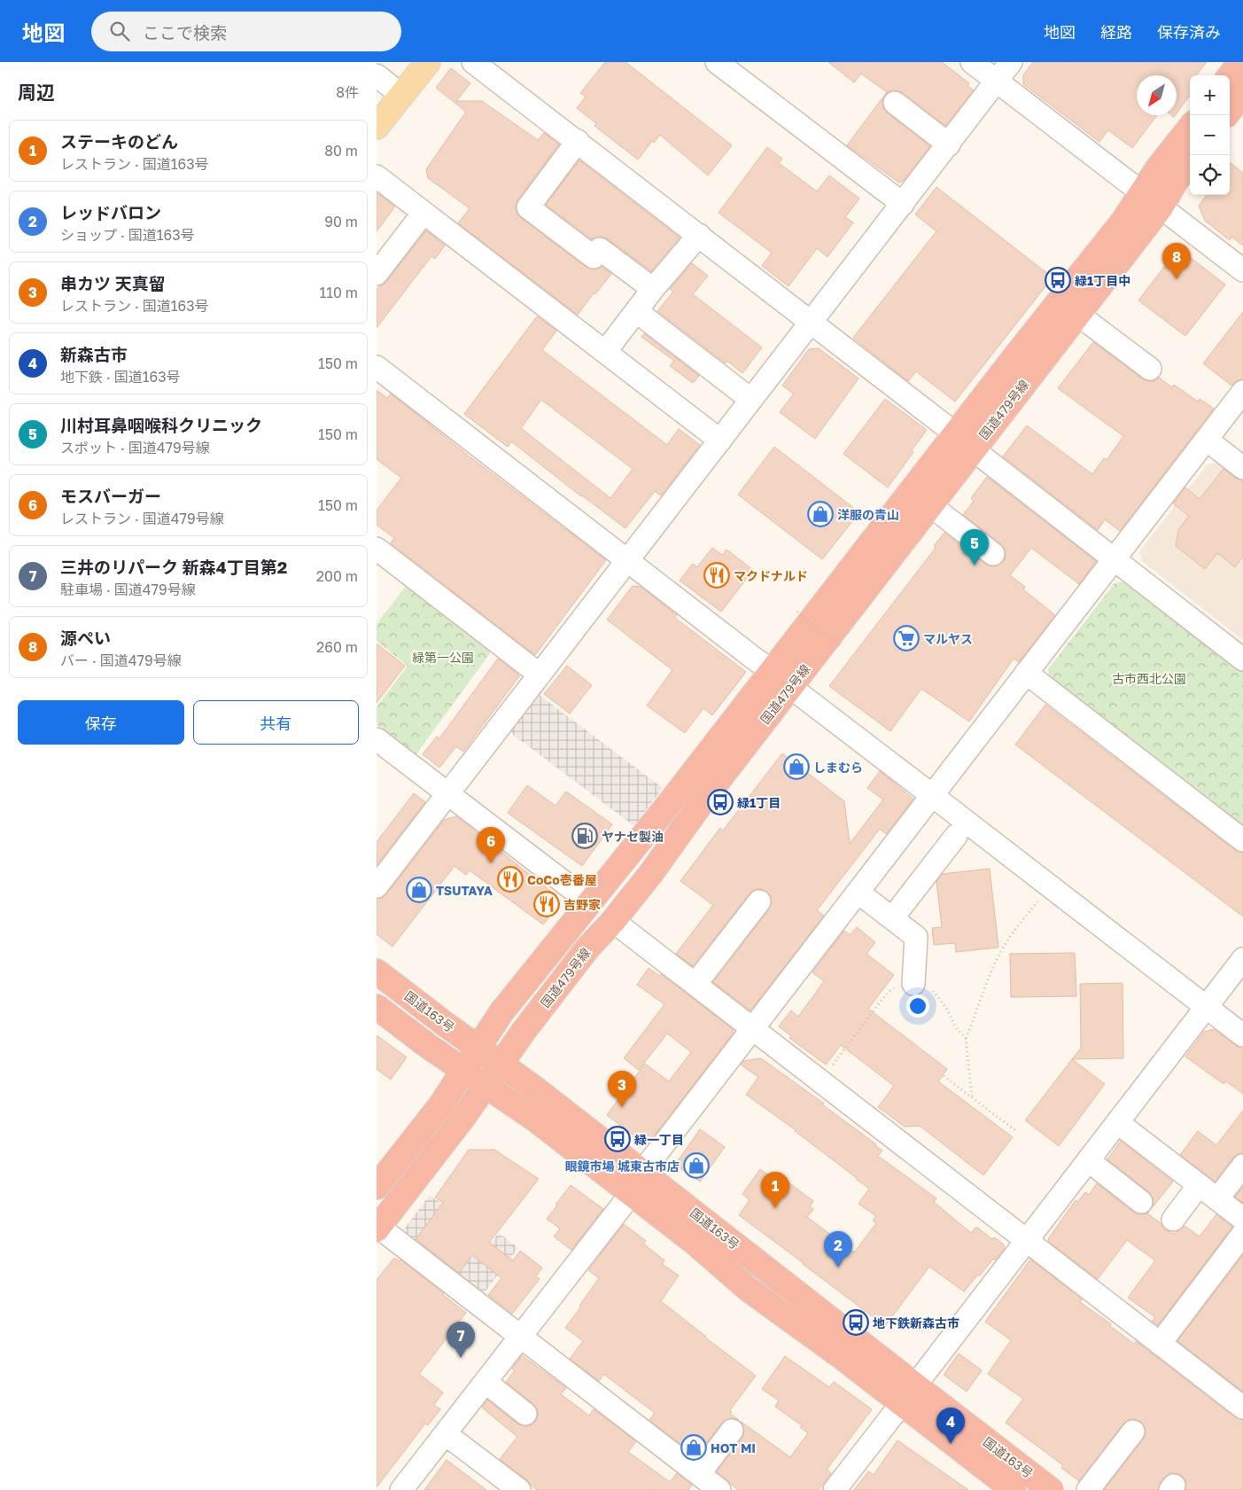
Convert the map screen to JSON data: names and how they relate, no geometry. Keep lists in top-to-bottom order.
{
  "streets": {
    "highway": ["国道479号線", "国道163号"]
  },
  "crossings": [
    ["国道479号線", "国道163号"]
  ],
  "parks": ["緑第一公園", "古市西北公園"],
  "places": {
    "bus stop": [
      "緑1丁目中",
      "緑1丁目",
      "緑一丁目",
      "地下鉄新森古市"
    ],
    "shop": [
      "洋服の青山",
      "しまむら",
      "TSUTAYA",
      "眼鏡市場 城東古市店",
      "HOT MI"
    ],
    "restaurant": ["マクドナルド", "CoCo壱番屋", "吉野家"],
    "supermarket": ["マルヤス"],
    "fuel station": ["ヤナセ製油"]
  },
  "north": "bottom left",
  "page": {
    "header": "地図",
    "search": "ここで検索",
    "nav": ["地図", "経路", "保存済み"],
    "heading": ["周辺", "8件"],
    "map_buttons": ["+", "−"],
    "list": [
      {
        "mark": "1",
        "name": "ステーキのどん",
        "note": "レストラン · 国道163号",
        "value": "80 m"
      },
      {
        "mark": "2",
        "name": "レッドバロン",
        "note": "ショップ · 国道163号",
        "value": "90 m"
      },
      {
        "mark": "3",
        "name": "串カツ 天真留",
        "note": "レストラン · 国道163号",
        "value": "110 m"
      },
      {
        "mark": "4",
        "name": "新森古市",
        "note": "地下鉄 · 国道163号",
        "value": "150 m"
      },
      {
        "mark": "5",
        "name": "川村耳鼻咽喉科クリニック",
        "note": "スポット · 国道479号線",
        "value": "150 m"
      },
      {
        "mark": "6",
        "name": "モスバーガー",
        "note": "レストラン · 国道479号線",
        "value": "150 m"
      },
      {
        "mark": "7",
        "name": "三井のリパーク 新森4丁目第2",
        "note": "駐車場 · 国道479号線",
        "value": "200 m"
      },
      {
        "mark": "8",
        "name": "源ぺい",
        "note": "バー · 国道479号線",
        "value": "260 m"
      }
    ],
    "pins": [
      "8",
      "5",
      "6",
      "3",
      "1",
      "2",
      "7",
      "4"
    ],
    "buttons": ["保存", "共有"]
  }
}
